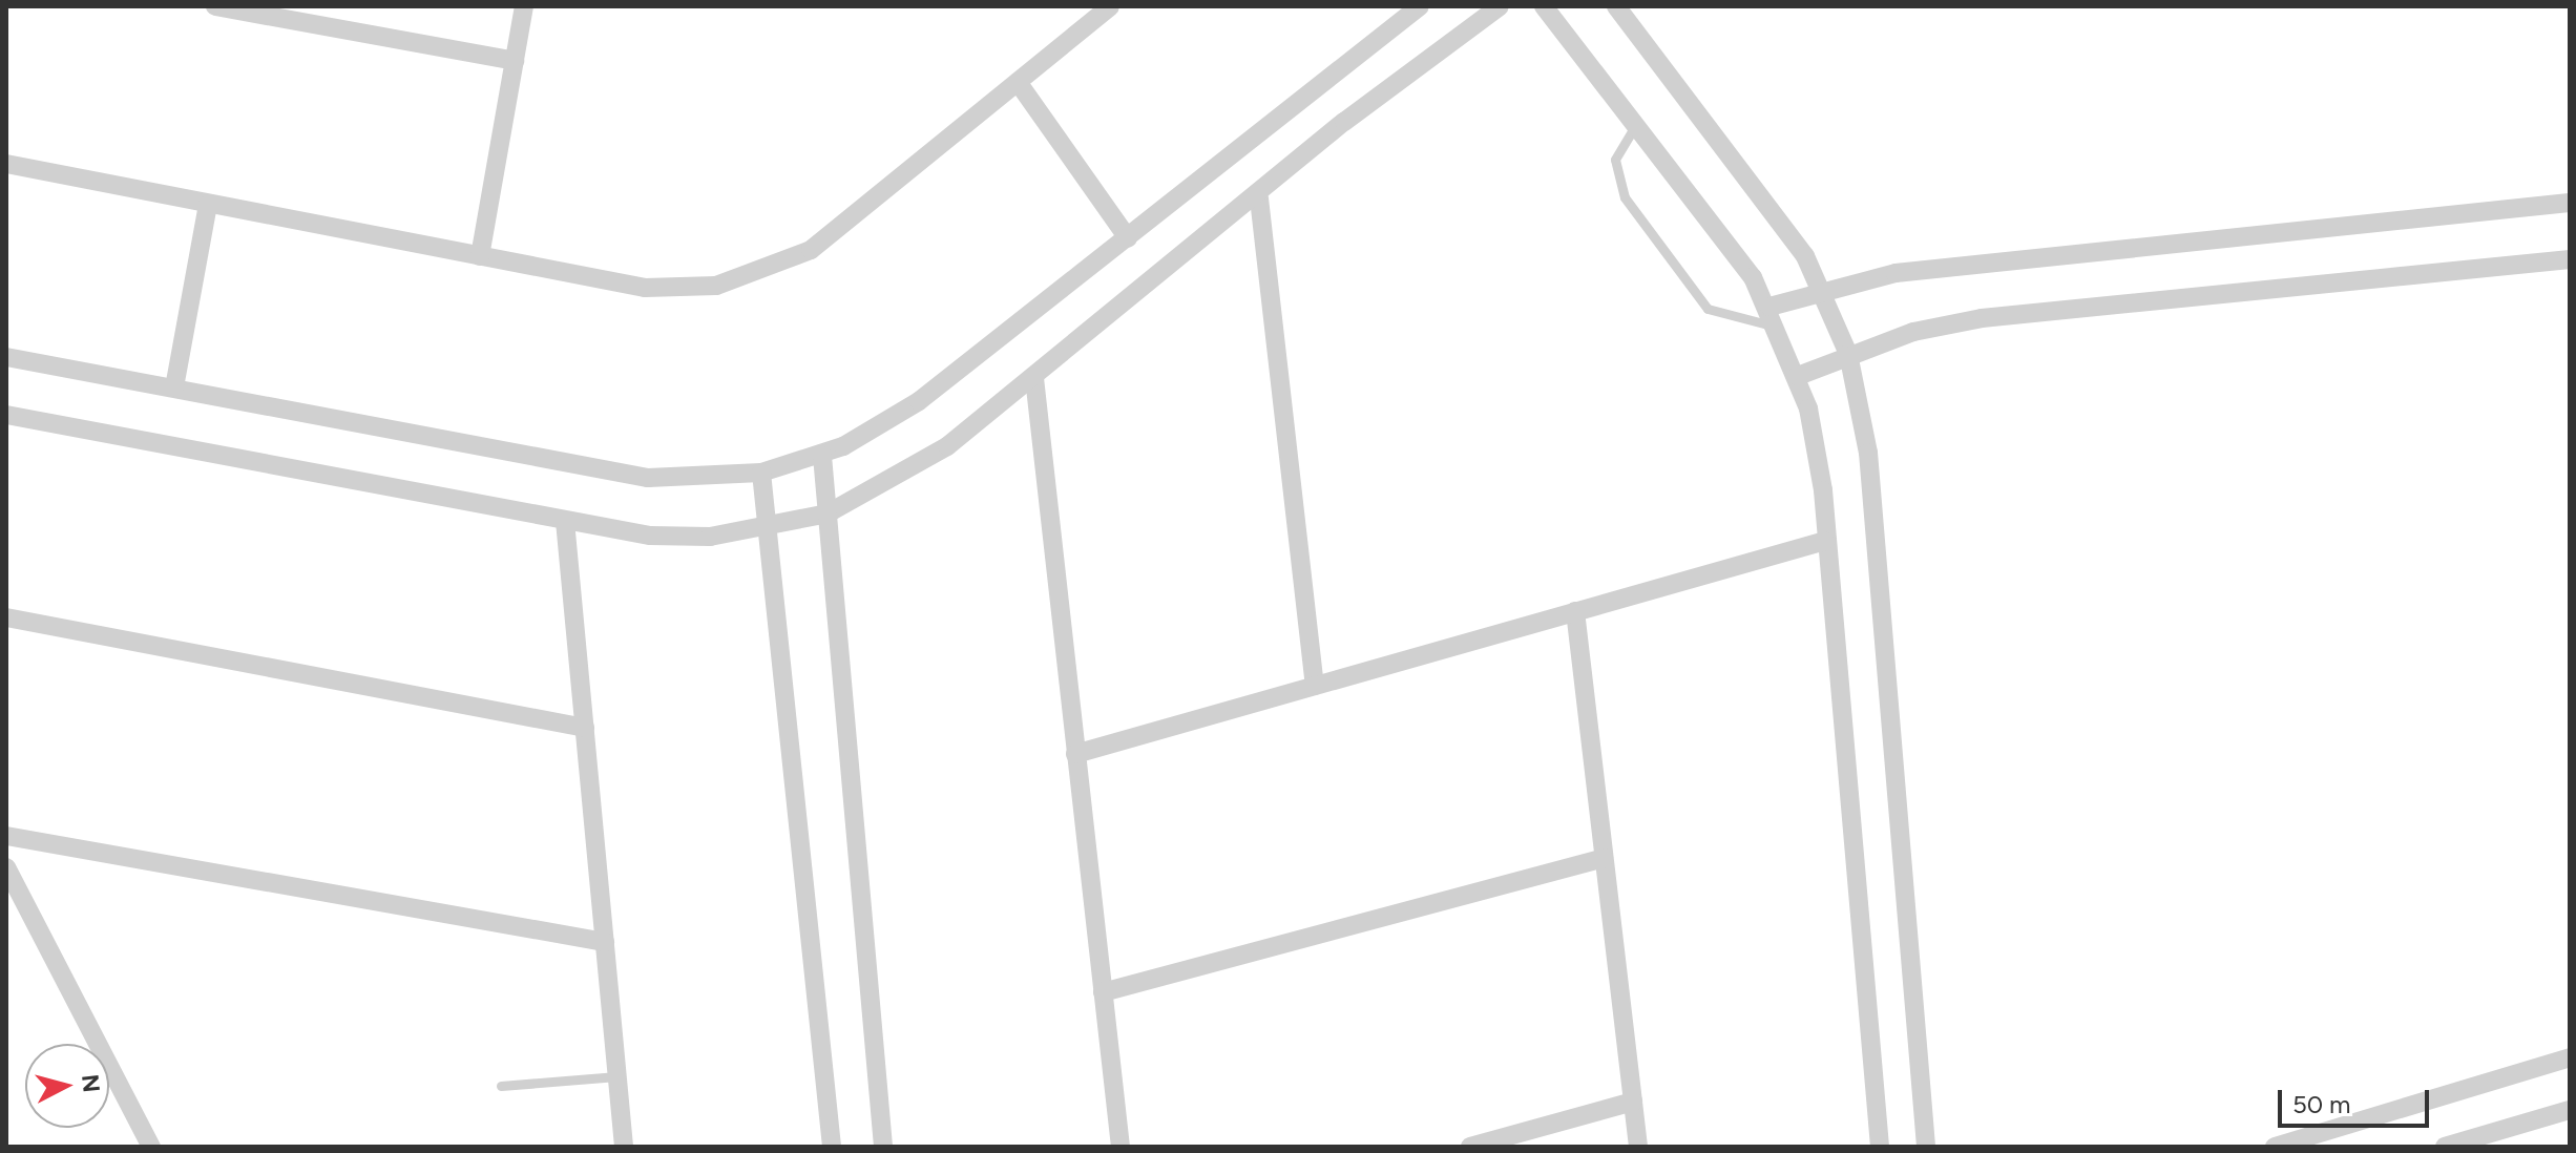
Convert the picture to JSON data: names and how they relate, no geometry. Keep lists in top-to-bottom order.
{
  "scale_bar": "50 m",
  "north": "right"
}
